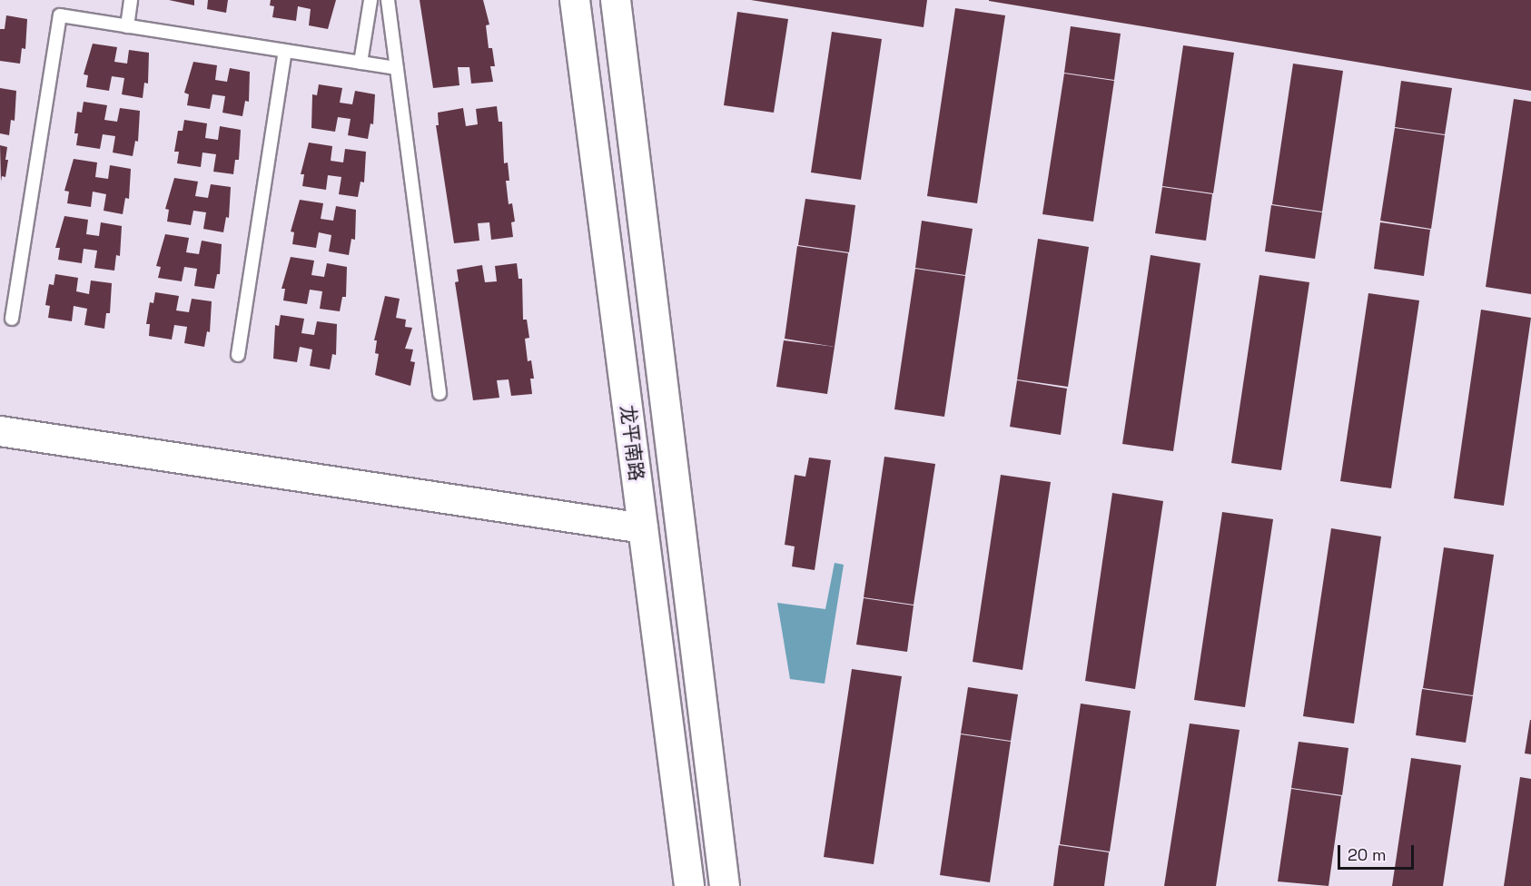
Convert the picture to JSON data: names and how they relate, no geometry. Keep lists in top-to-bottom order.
{
  "streets": {
    "street": ["龙平南路"]
  },
  "scale_bar": "20 m"
}
